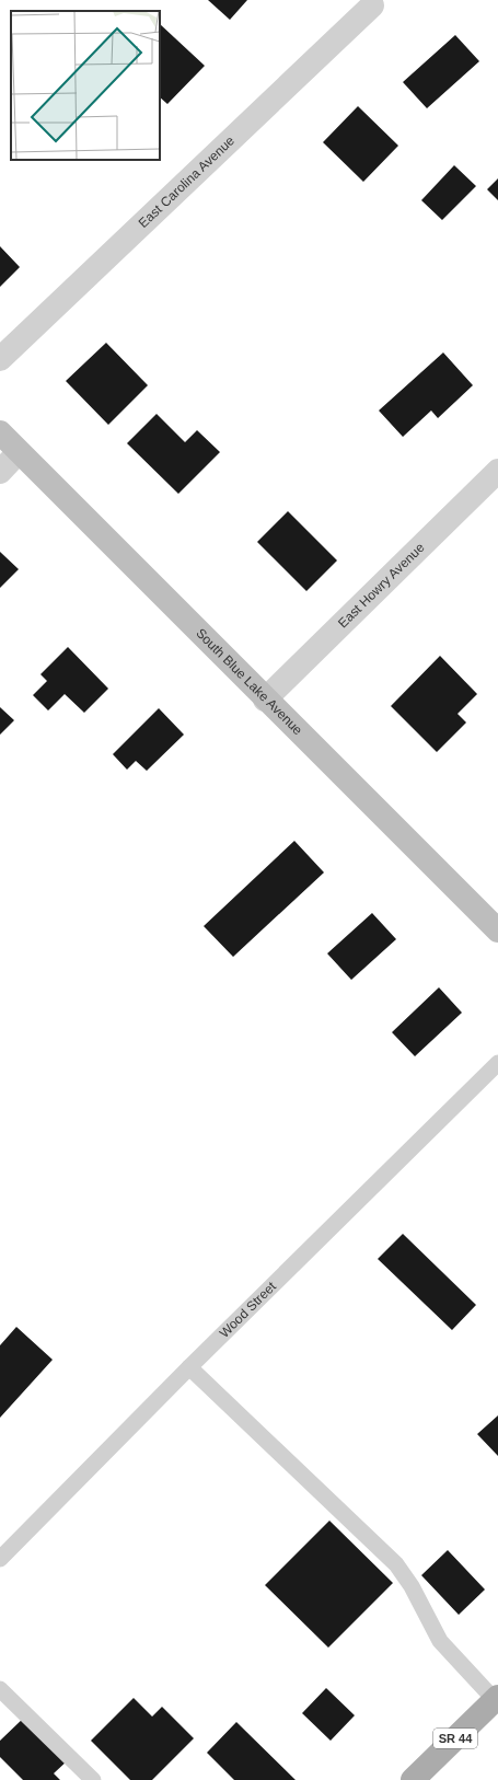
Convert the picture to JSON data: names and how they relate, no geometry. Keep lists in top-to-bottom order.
{
  "streets": {
    "main road": ["South Blue Lake Avenue", "SR 44"],
    "street": ["East Carolina Avenue", "East Howry Avenue"],
    "lane": ["Wood Street"]
  },
  "crossings": [
    ["East Howry Avenue", "South Blue Lake Avenue"]
  ]
}
